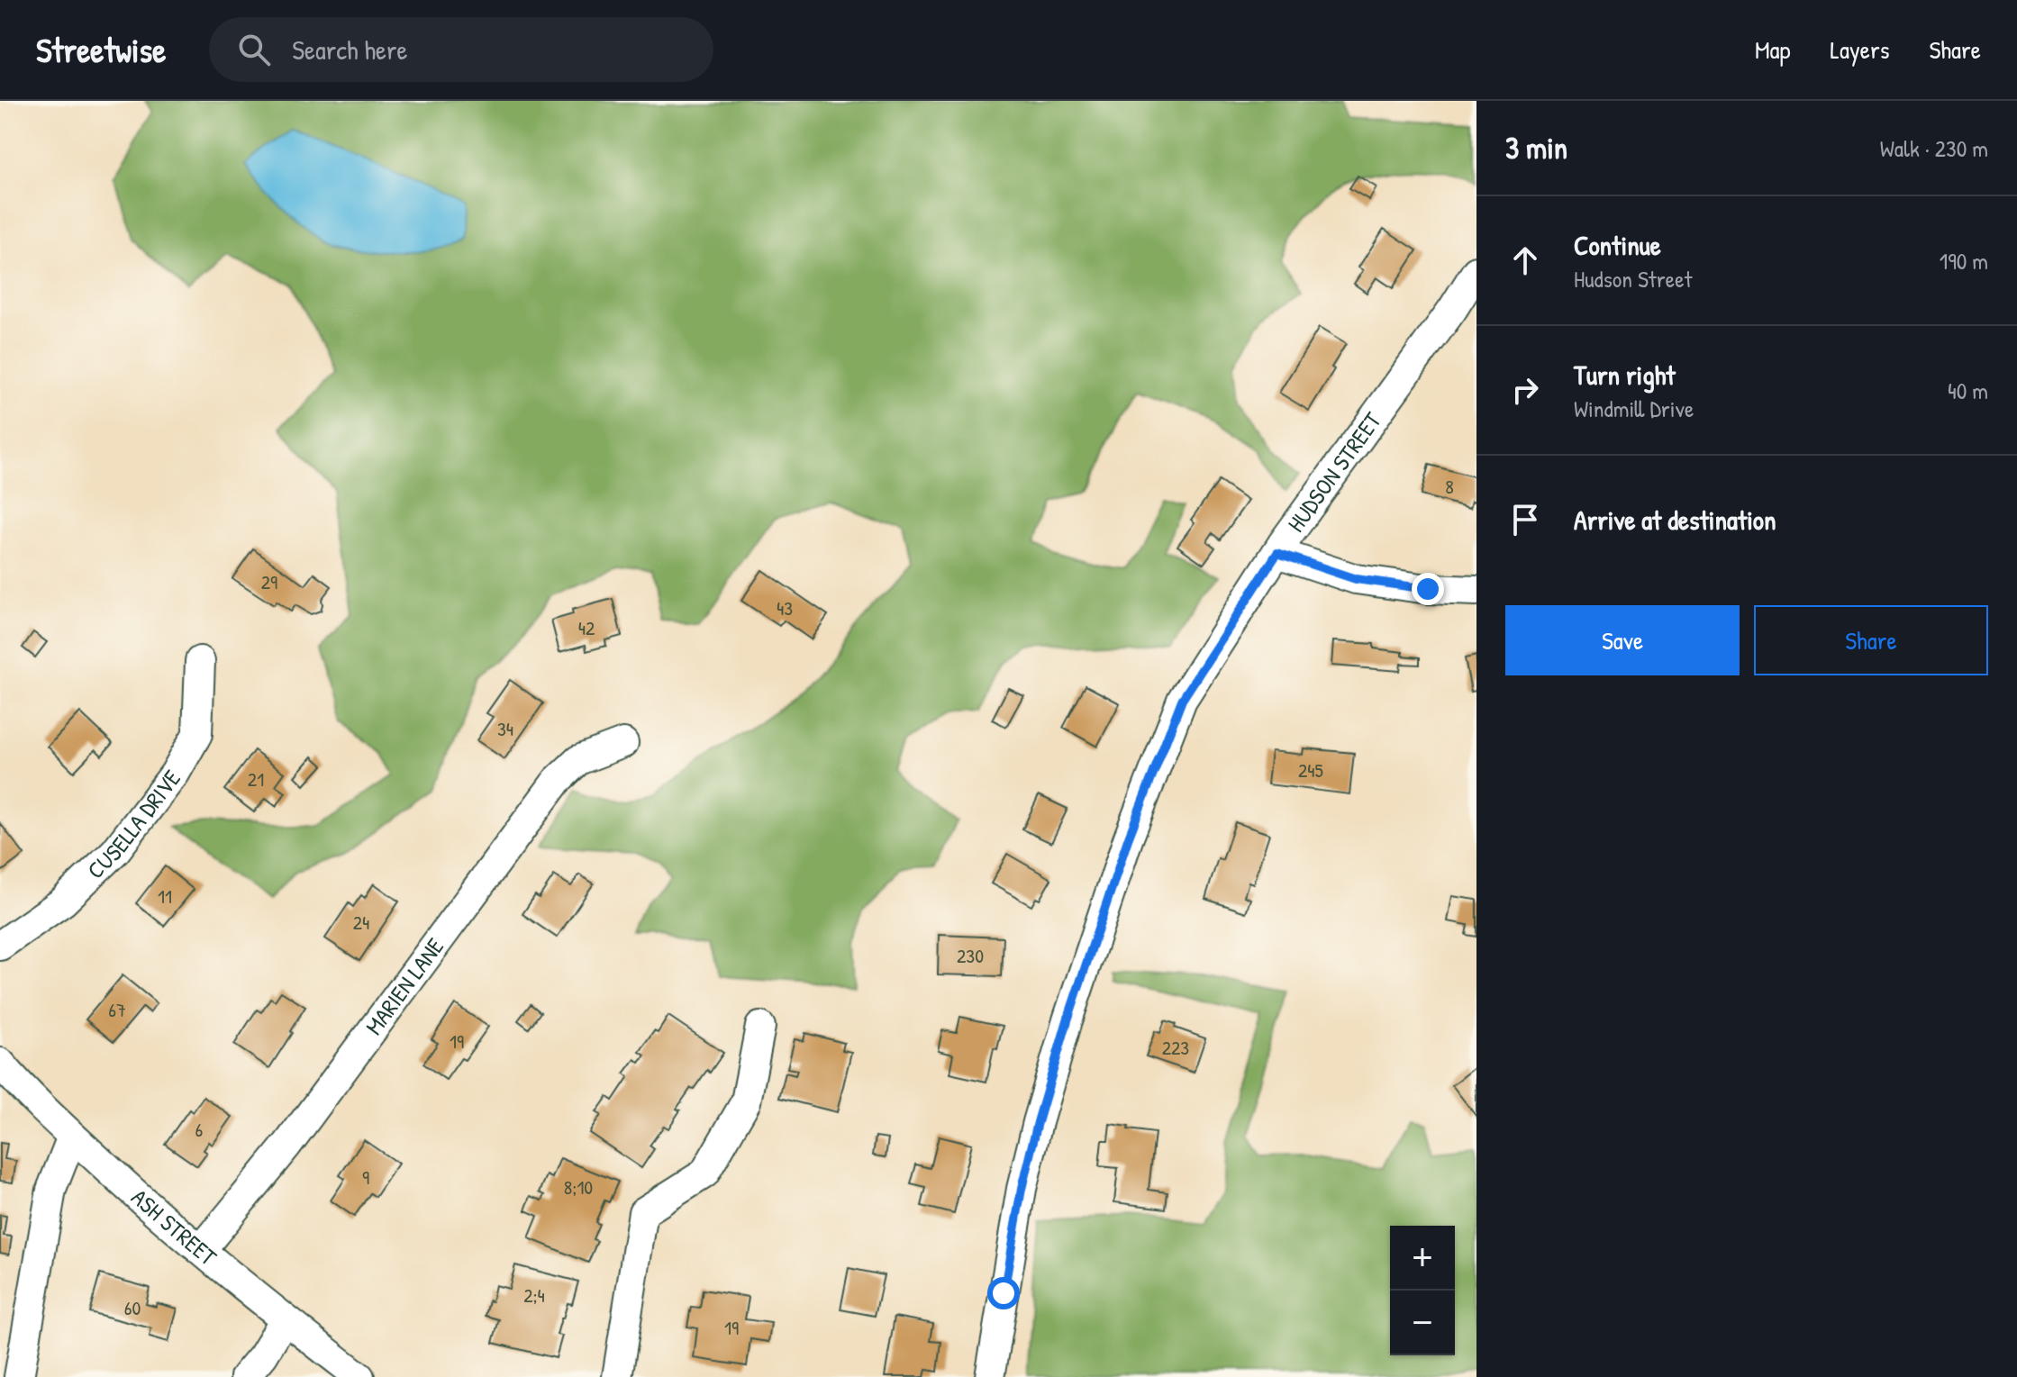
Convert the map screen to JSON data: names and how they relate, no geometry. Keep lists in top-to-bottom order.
{
  "streets": {
    "street": [
      "HUDSON STREET",
      "CUSELLA DRIVE",
      "MARIEN LANE",
      "ASH STREET"
    ]
  },
  "crossings": [
    ["MARIEN LANE", "ASH STREET"]
  ],
  "house_numbers": [
    "8",
    "29",
    "43",
    "42",
    "34",
    "245",
    "21",
    "11",
    "24",
    "230",
    "67",
    "19",
    "223",
    "6",
    "9",
    "8;10",
    "2;4",
    "60",
    "19"
  ],
  "page": {
    "header": "Streetwise",
    "search": "Search here",
    "nav": ["Map", "Layers", "Share"],
    "heading": ["3 min", "Walk · 230 m"],
    "list": [
      ["Continue", "Hudson Street", "190 m"],
      ["Turn right", "Windmill Drive", "40 m"],
      "Arrive at destination"
    ],
    "buttons": ["Save", "Share"],
    "map_buttons": ["+", "−"]
  }
}
